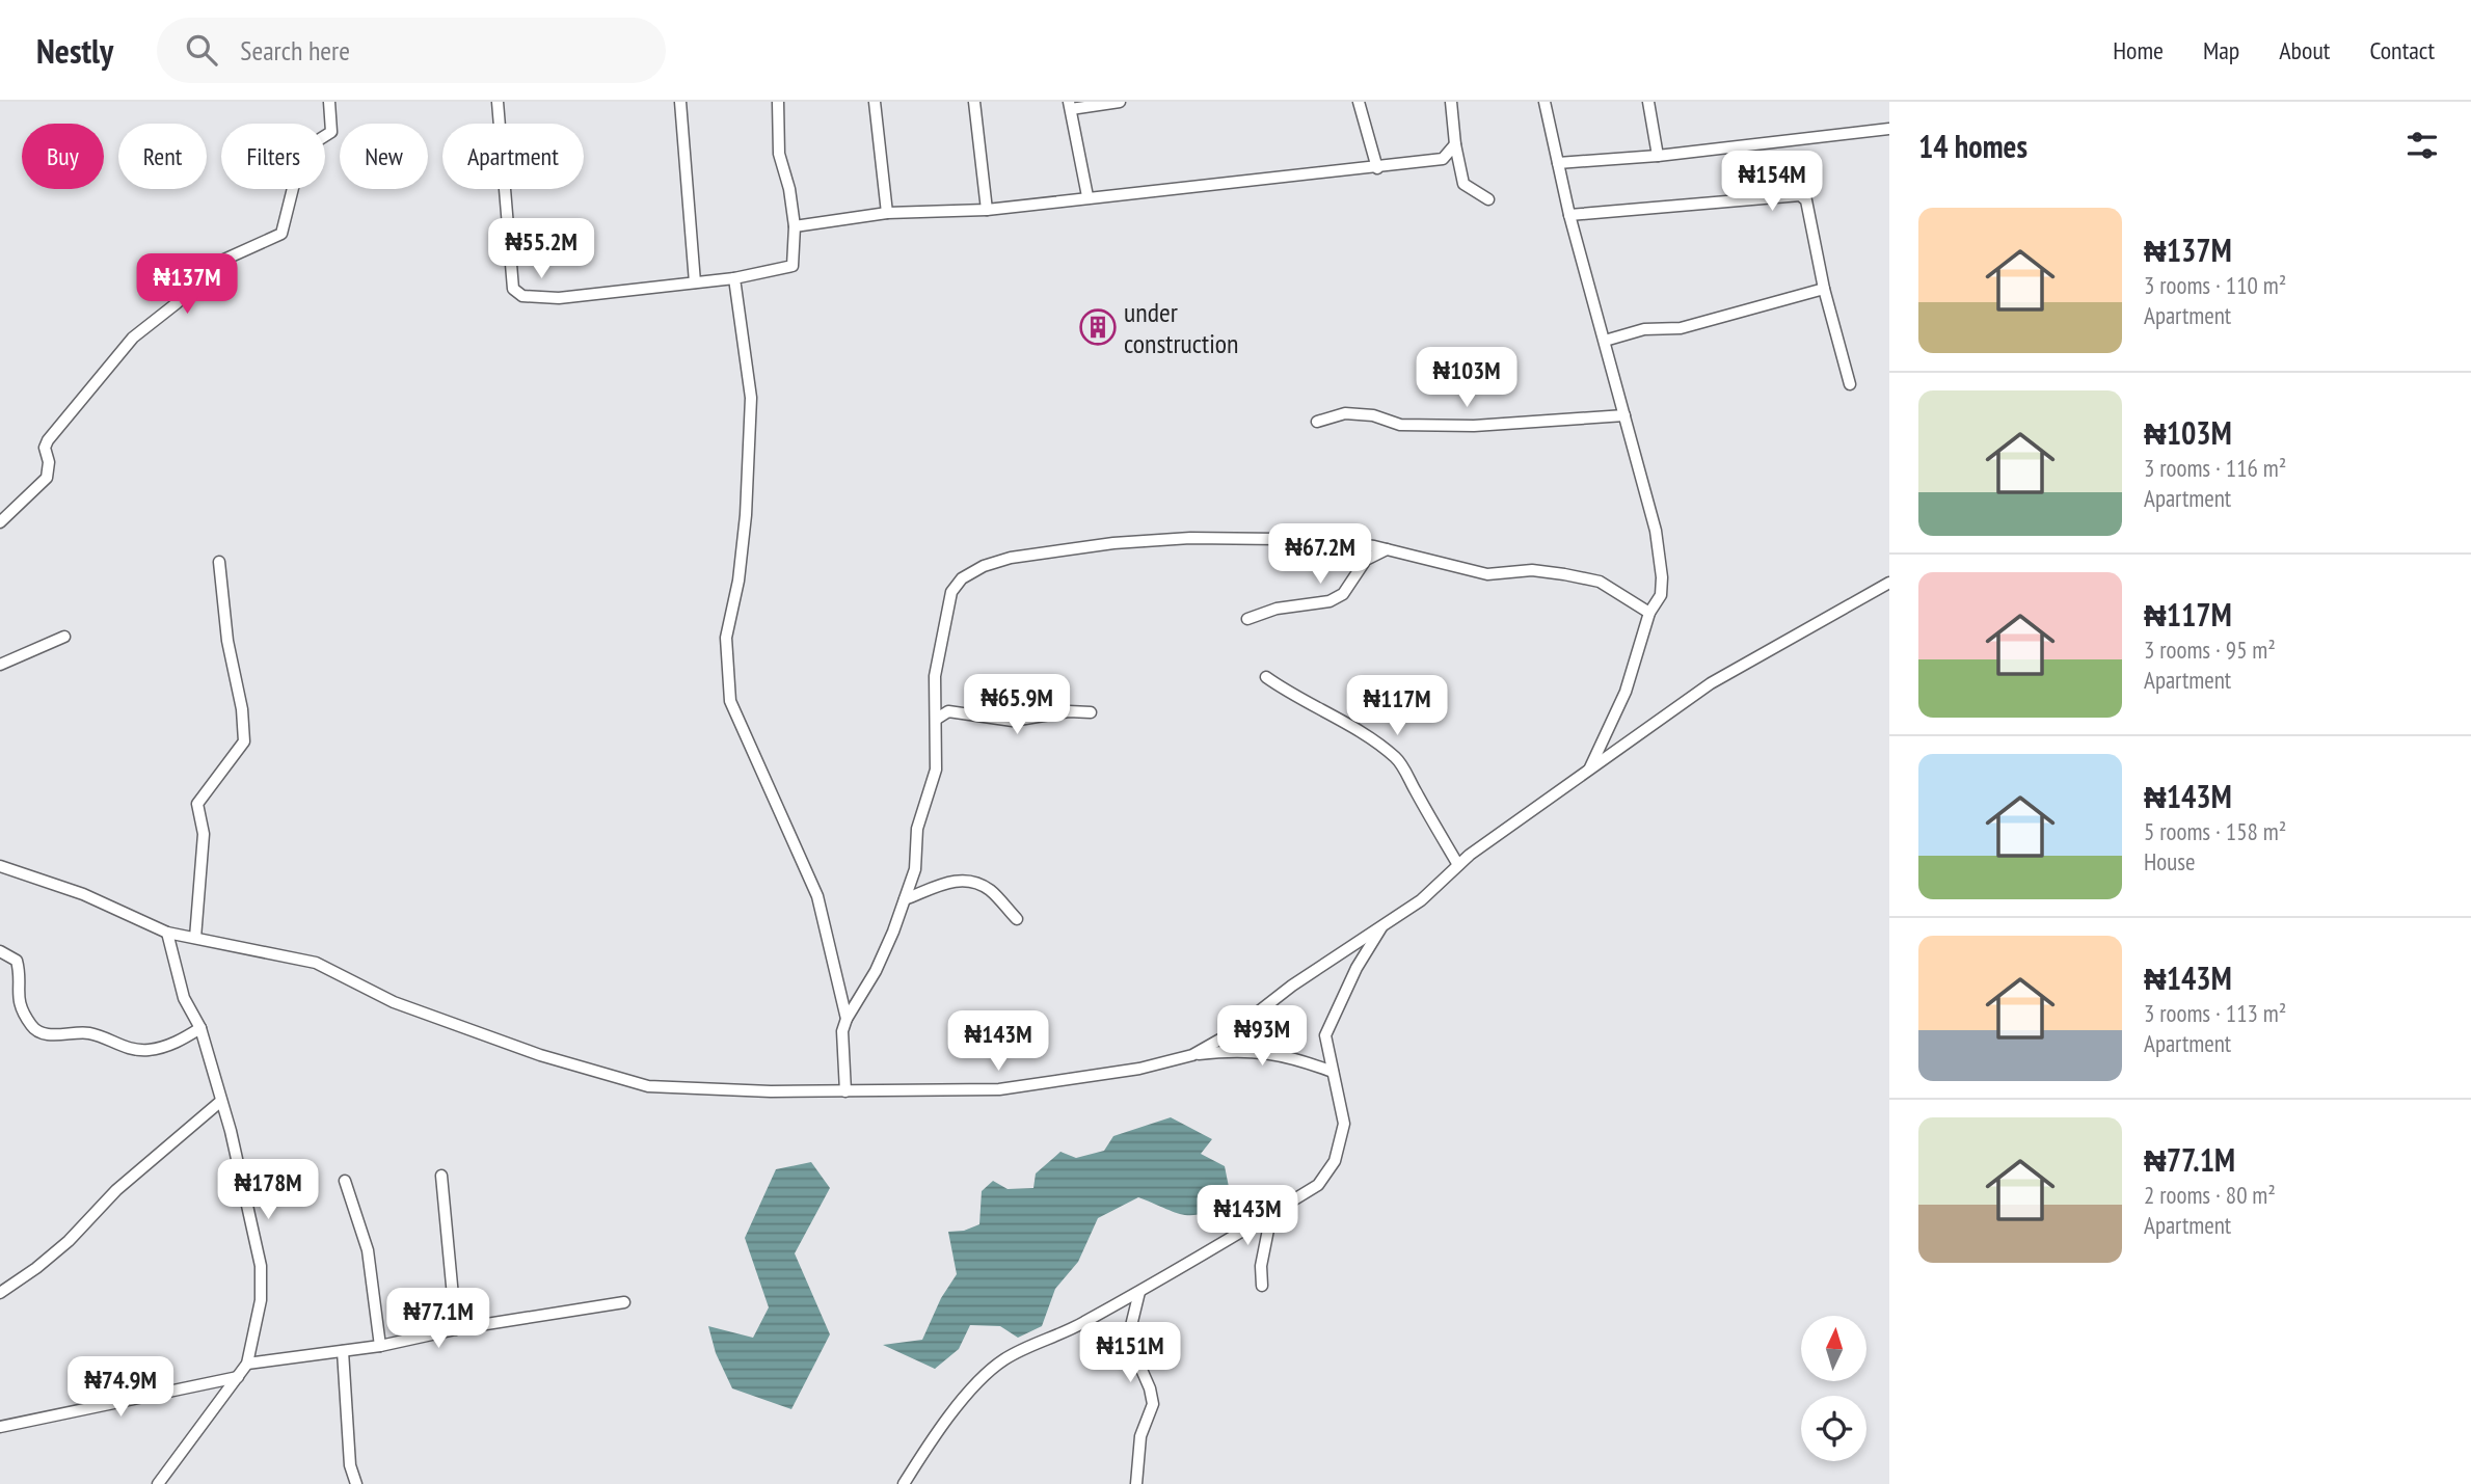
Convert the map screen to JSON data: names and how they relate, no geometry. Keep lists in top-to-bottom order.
{
  "places": {
    "building": ["under construction"]
  },
  "north": "top",
  "page": {
    "header": "Nestly",
    "search": "Search here",
    "nav": [
      "Home",
      "Map",
      "About",
      "Contact"
    ],
    "heading": "14 homes",
    "chip": [
      "Buy",
      "Rent",
      "Filters",
      "New",
      "Apartment"
    ],
    "price": [
      "₦154M",
      "₦55.2M",
      "₦137M",
      "₦103M",
      "₦67.2M",
      "₦65.9M",
      "₦117M",
      "₦93M",
      "₦143M",
      "₦178M",
      "₦143M",
      "₦77.1M",
      "₦151M",
      "₦74.9M"
    ],
    "list": [
      {
        "name": "₦137M",
        "note": "3 rooms · 110 m² · Apartment"
      },
      {
        "name": "₦103M",
        "note": "3 rooms · 116 m² · Apartment"
      },
      {
        "name": "₦117M",
        "note": "3 rooms · 95 m² · Apartment"
      },
      {
        "name": "₦143M",
        "note": "5 rooms · 158 m² · House"
      },
      {
        "name": "₦143M",
        "note": "3 rooms · 113 m² · Apartment"
      },
      {
        "name": "₦77.1M",
        "note": "2 rooms · 80 m² · Apartment"
      }
    ]
  }
}
